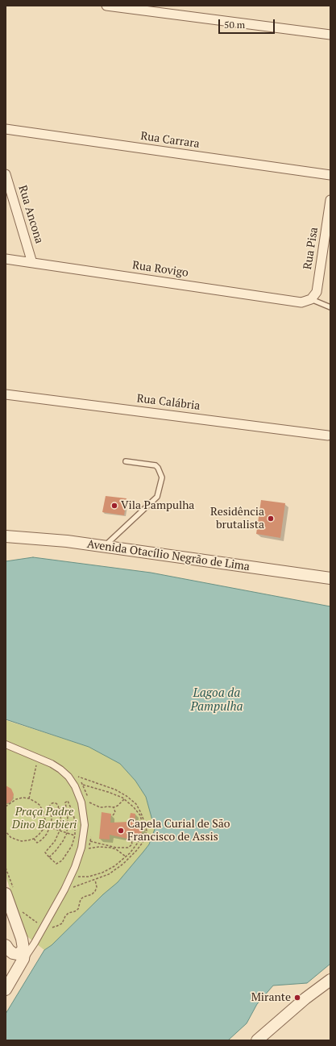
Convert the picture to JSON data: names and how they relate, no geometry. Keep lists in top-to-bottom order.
{
  "streets": {
    "street": [
      "Rua Carrara",
      "Rua Ancona",
      "Rua Pisa",
      "Rua Rovigo",
      "Rua Calábria",
      "Avenida Otacílio Negrão de Lima"
    ]
  },
  "crossings": [
    ["Rua Ancona", "Rua Rovigo"],
    ["Rua Pisa", "Rua Rovigo"]
  ],
  "water": ["Lagoa da Pampulha"],
  "parks": ["Praça Padre Dino Barbieri"],
  "places": [
    "Vila Pampulha",
    "Residência brutalista",
    "Capela Curial de São Francisco de Assis",
    "Mirante"
  ],
  "scale_bar": "50 m"
}
